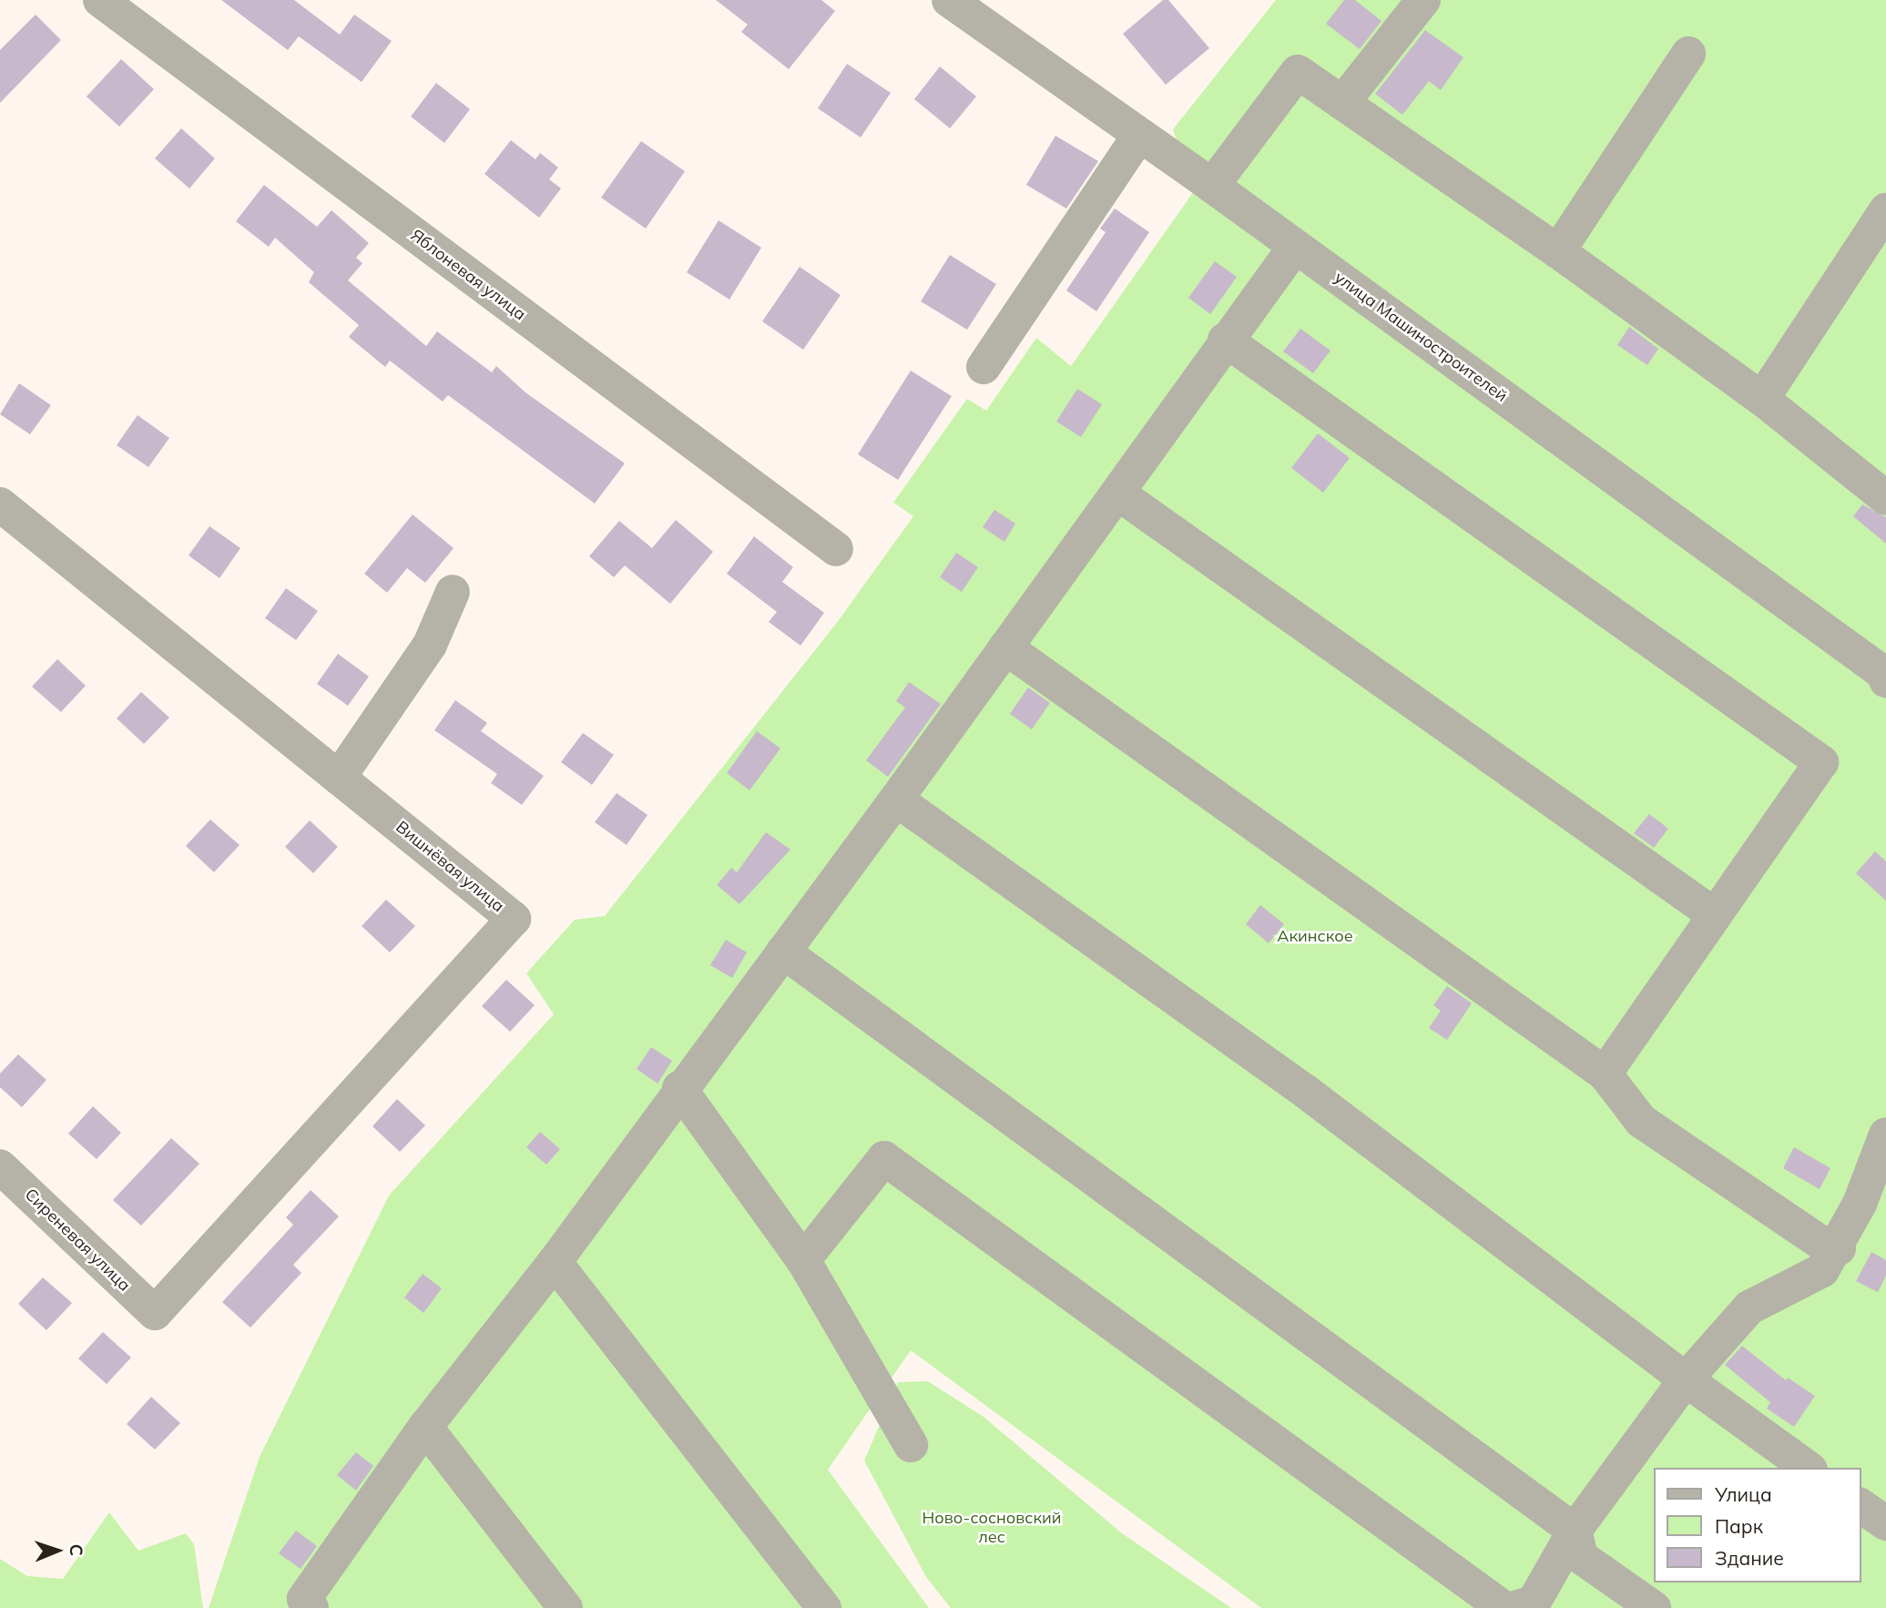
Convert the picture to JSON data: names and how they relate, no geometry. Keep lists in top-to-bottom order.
{
  "streets": {
    "street": [
      "Яблоневая улица",
      "улица Машиностроителей",
      "Вишнёвая улица",
      "Сиреневая улица"
    ]
  },
  "crossings": [
    ["Вишнёвая улица", "Сиреневая улица"]
  ],
  "parks": ["Акинское", "Ново-сосновский лес"],
  "legend": ["Улица", "Парк", "Здание"],
  "north": "right"
}
